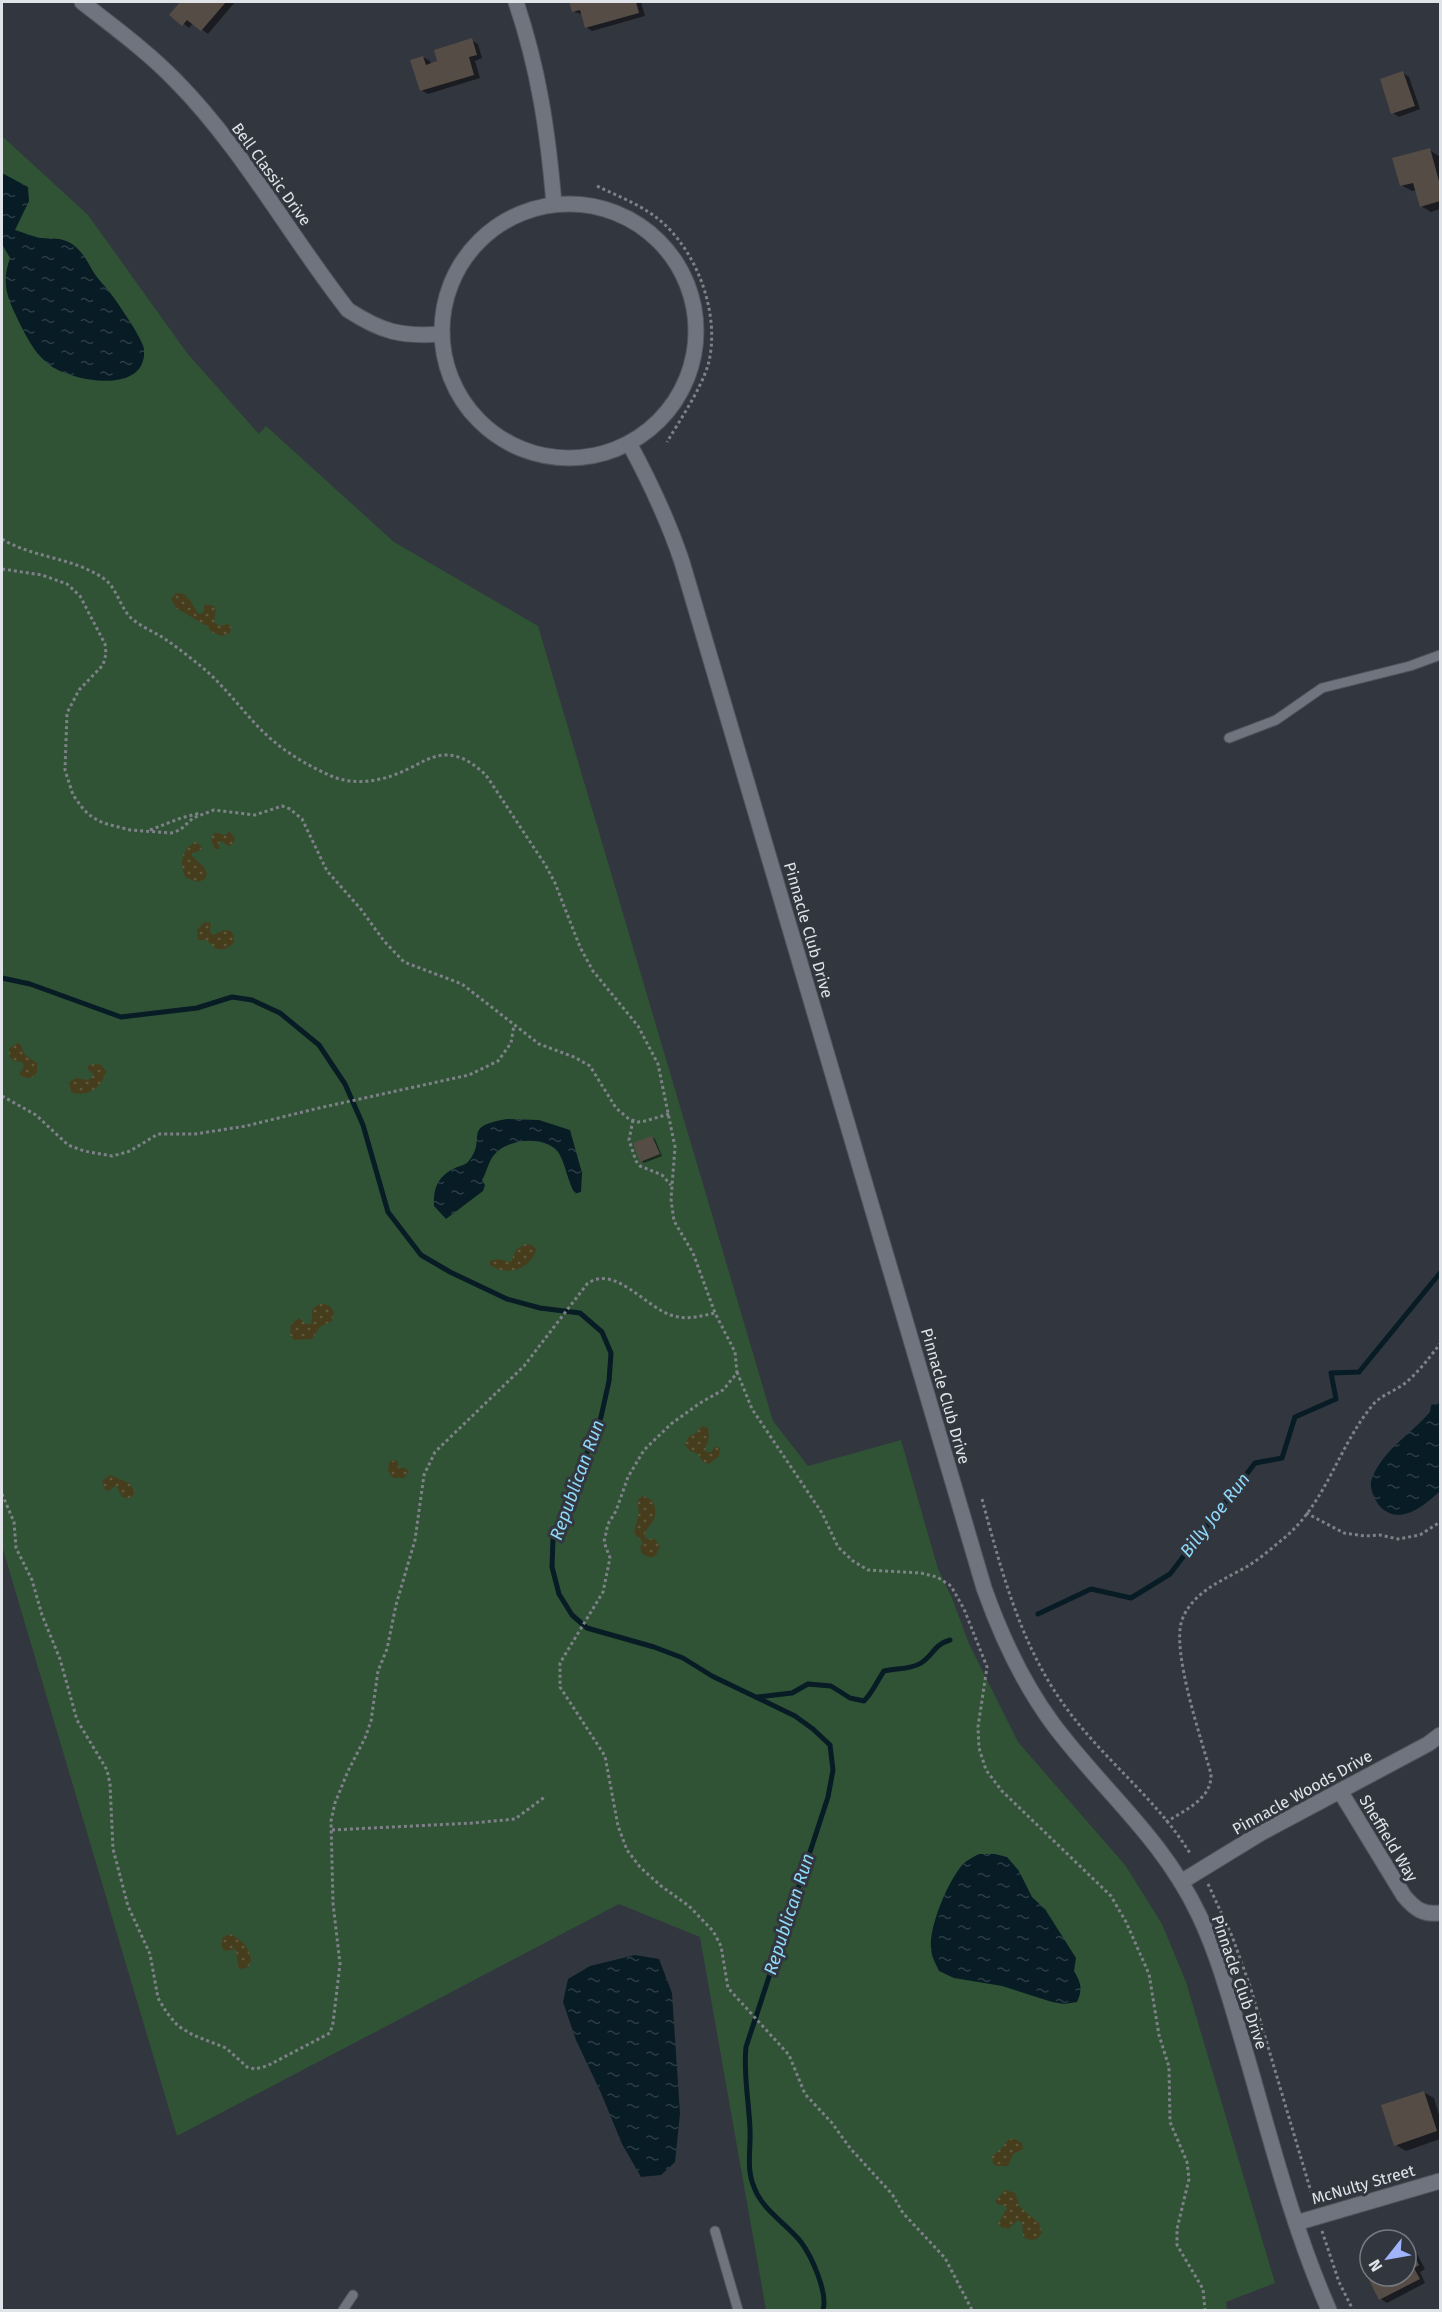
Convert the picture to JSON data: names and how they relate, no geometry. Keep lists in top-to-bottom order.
{
  "streets": {
    "street": [
      "Bell Classic Drive",
      "Pinnacle Club Drive",
      "Pinnacle Woods Drive",
      "Sheffield Way",
      "McNulty Street"
    ]
  },
  "crossings": [
    ["Pinnacle Club Drive", "Pinnacle Woods Drive"],
    ["Pinnacle Club Drive", "McNulty Street"],
    ["Pinnacle Woods Drive", "Sheffield Way"]
  ],
  "water": ["Republican Run", "Billy Joe Run"],
  "north": "bottom left"
}
